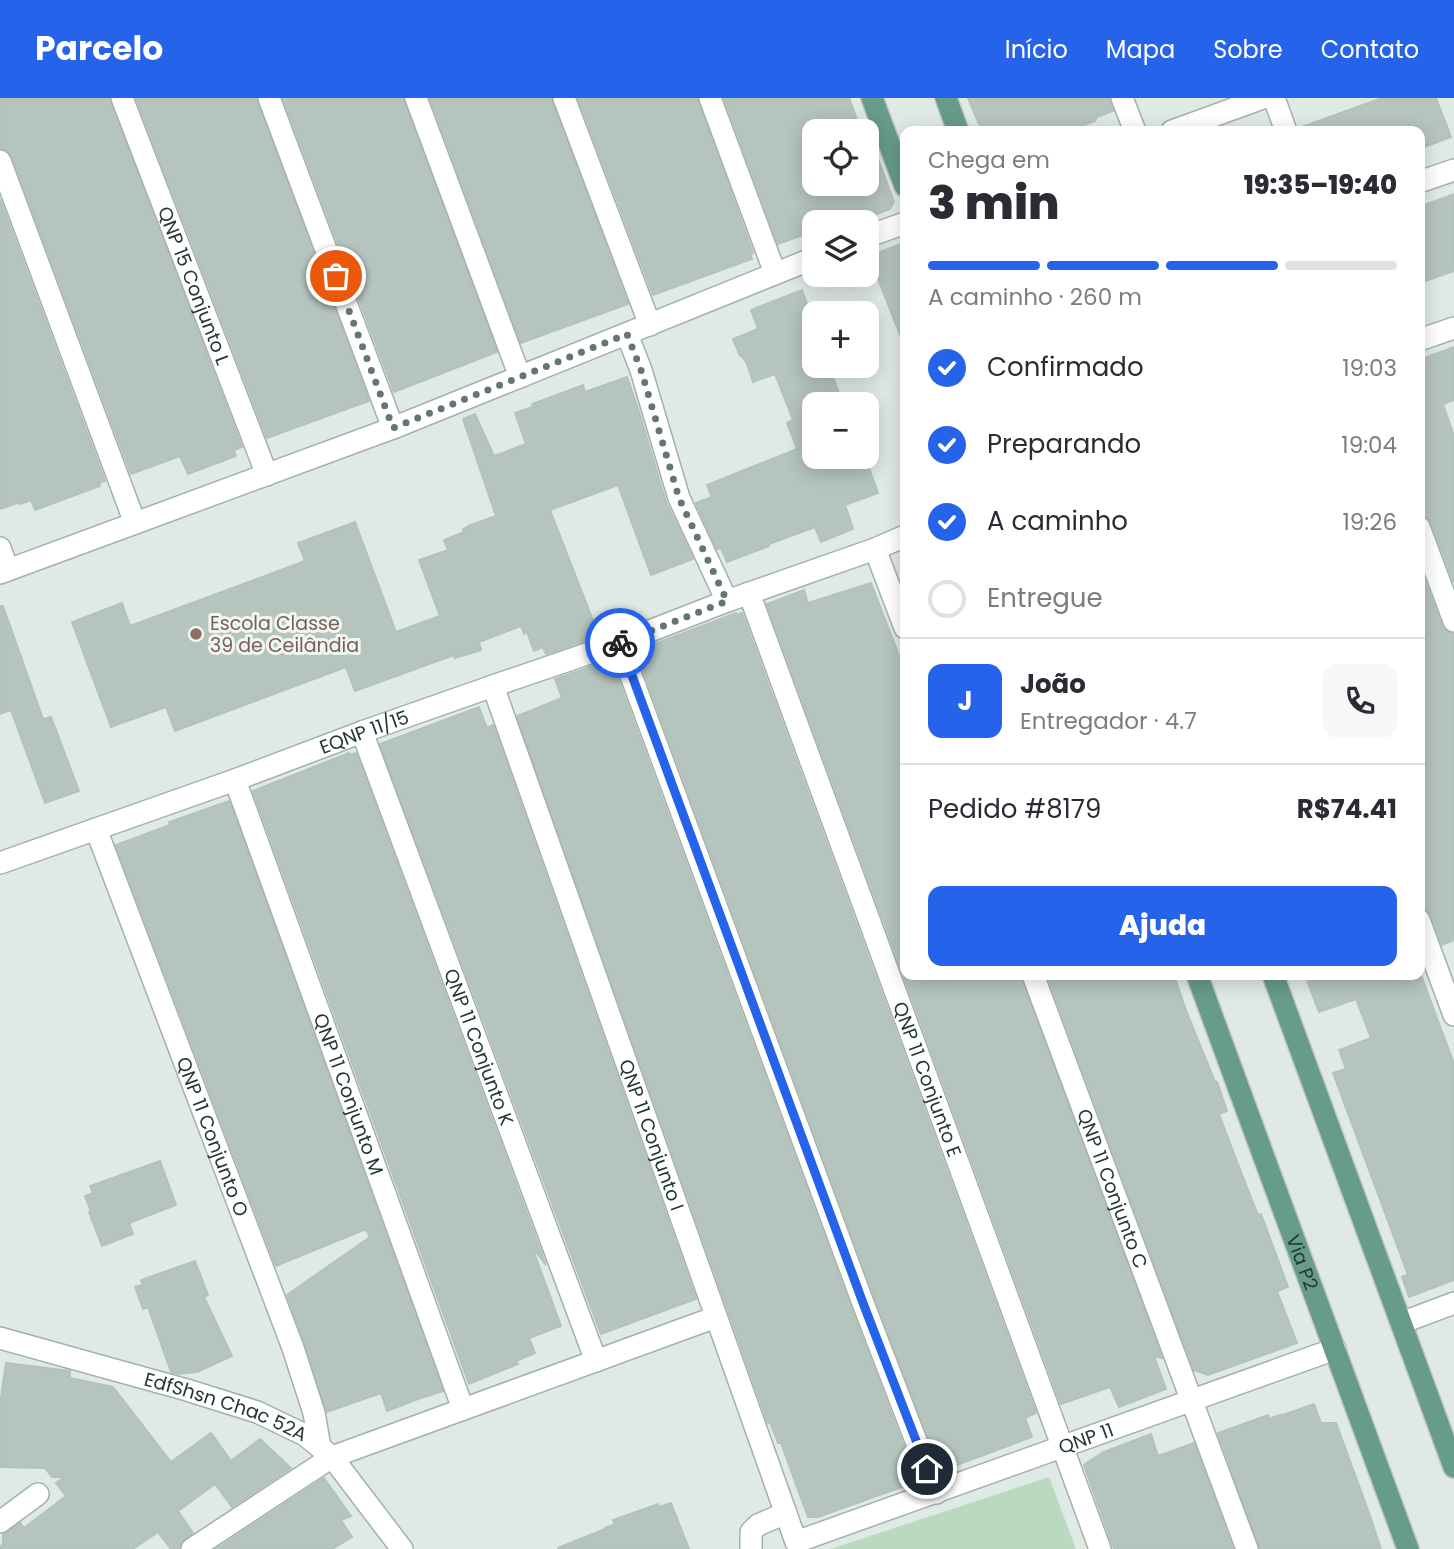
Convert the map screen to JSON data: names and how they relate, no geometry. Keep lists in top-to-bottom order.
{
  "streets": {
    "main road": ["Via P2"],
    "street": [
      "QNP 15 Conjunto L",
      "EQNP 11/15",
      "QNP 11 Conjunto K",
      "QNP 11 Conjunto E",
      "QNP 11 Conjunto M",
      "QNP 11 Conjunto I",
      "QNP 11 Conjunto O",
      "QNP 11 Conjunto C",
      "EdfShsn Chac 52A",
      "QNP 11"
    ]
  },
  "crossings": [
    ["EQNP 11/15", "QNP 11 Conjunto K"],
    ["EQNP 11/15", "QNP 11 Conjunto E"],
    ["EQNP 11/15", "QNP 11 Conjunto M"],
    ["EQNP 11/15", "QNP 11 Conjunto I"],
    ["EQNP 11/15", "QNP 11 Conjunto O"],
    ["QNP 11 Conjunto E", "QNP 11"],
    ["QNP 11 Conjunto I", "QNP 11"],
    ["QNP 11 Conjunto O", "EdfShsn Chac 52A"],
    ["QNP 11 Conjunto C", "QNP 11"],
    ["Via P2", "QNP 11"]
  ],
  "places": ["Escola Classe 39 de Ceilândia"],
  "page": {
    "header": "Parcelo",
    "nav": [
      "Início",
      "Mapa",
      "Sobre",
      "Contato"
    ],
    "map_buttons": ["+", "−"],
    "heading": ["3 min", "Chega em", "19:35–19:40"],
    "panel": [
      "João",
      "Entregador · 4.7",
      "Pedido #8179",
      "R$74.41"
    ],
    "bar": "A caminho · 260 m",
    "list": [
      ["Confirmado", "19:03"],
      ["Preparando", "19:04"],
      ["A caminho", "19:26"],
      "Entregue"
    ],
    "round": "J",
    "buttons": "Ajuda"
  }
}
